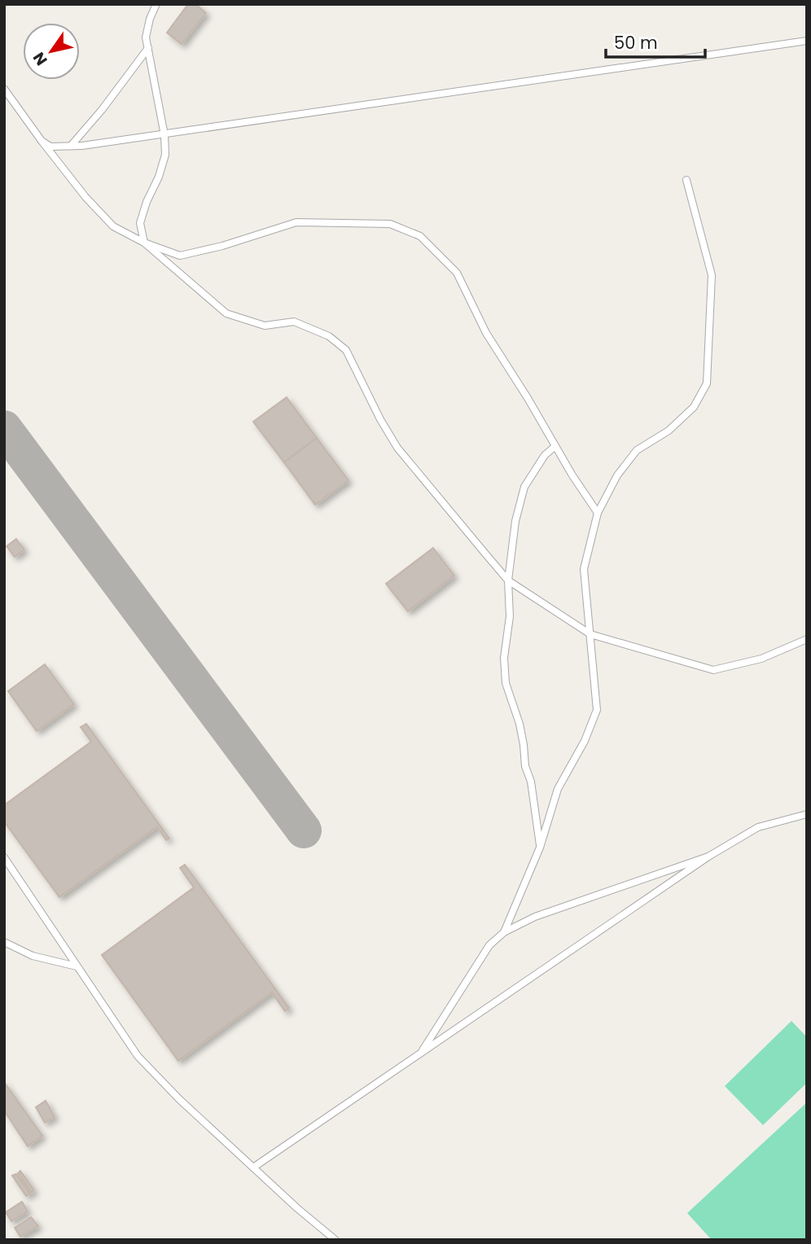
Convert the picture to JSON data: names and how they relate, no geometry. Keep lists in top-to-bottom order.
{
  "scale_bar": "50 m",
  "north": "bottom left"
}
